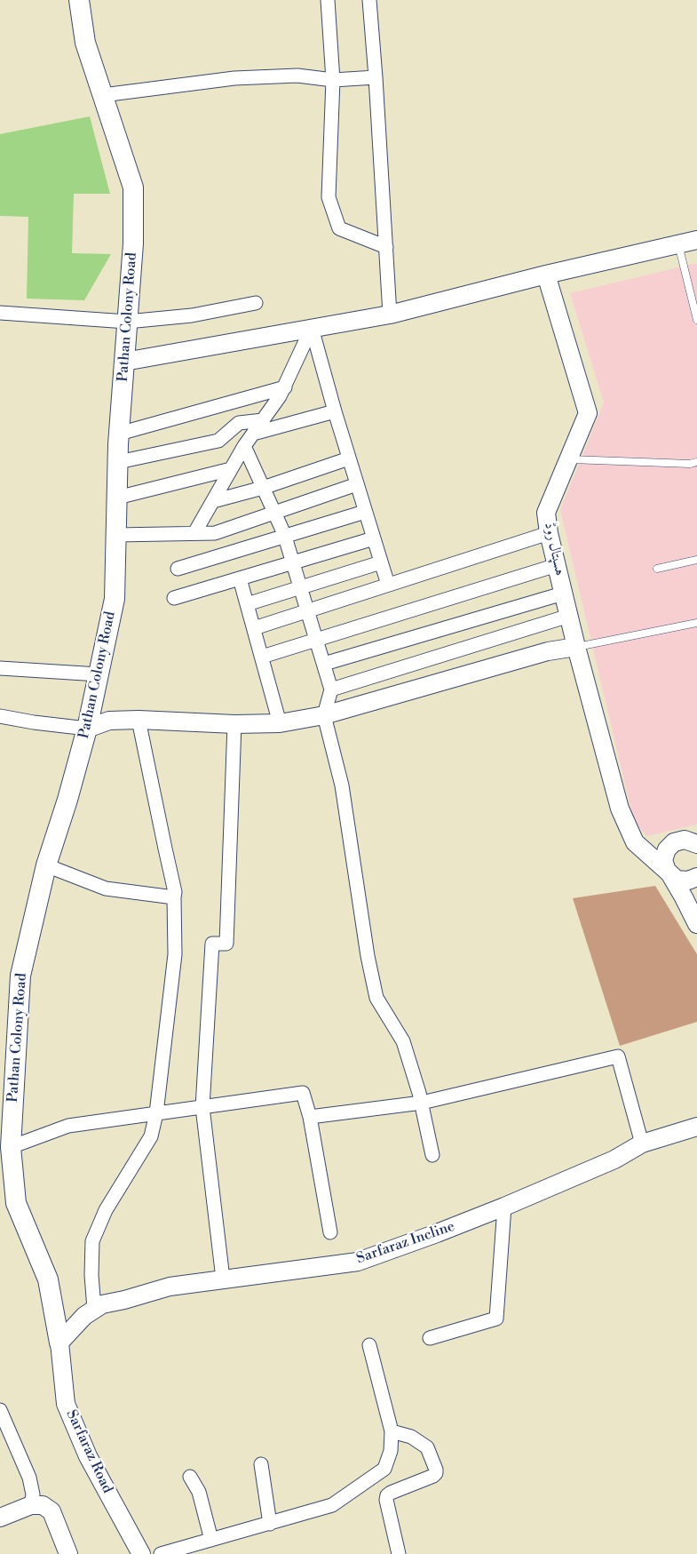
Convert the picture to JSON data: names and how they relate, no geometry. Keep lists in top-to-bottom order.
{
  "streets": {
    "main road": ["Pathan Colony Road"],
    "street": ["ہسپتال روڈ", "Sarfaraz Incline", "Sarfaraz Road"]
  },
  "crossings": [
    ["Pathan Colony Road", "Sarfaraz Incline"],
    ["Pathan Colony Road", "Sarfaraz Road"],
    ["Sarfaraz Incline", "Sarfaraz Road"]
  ]
}
